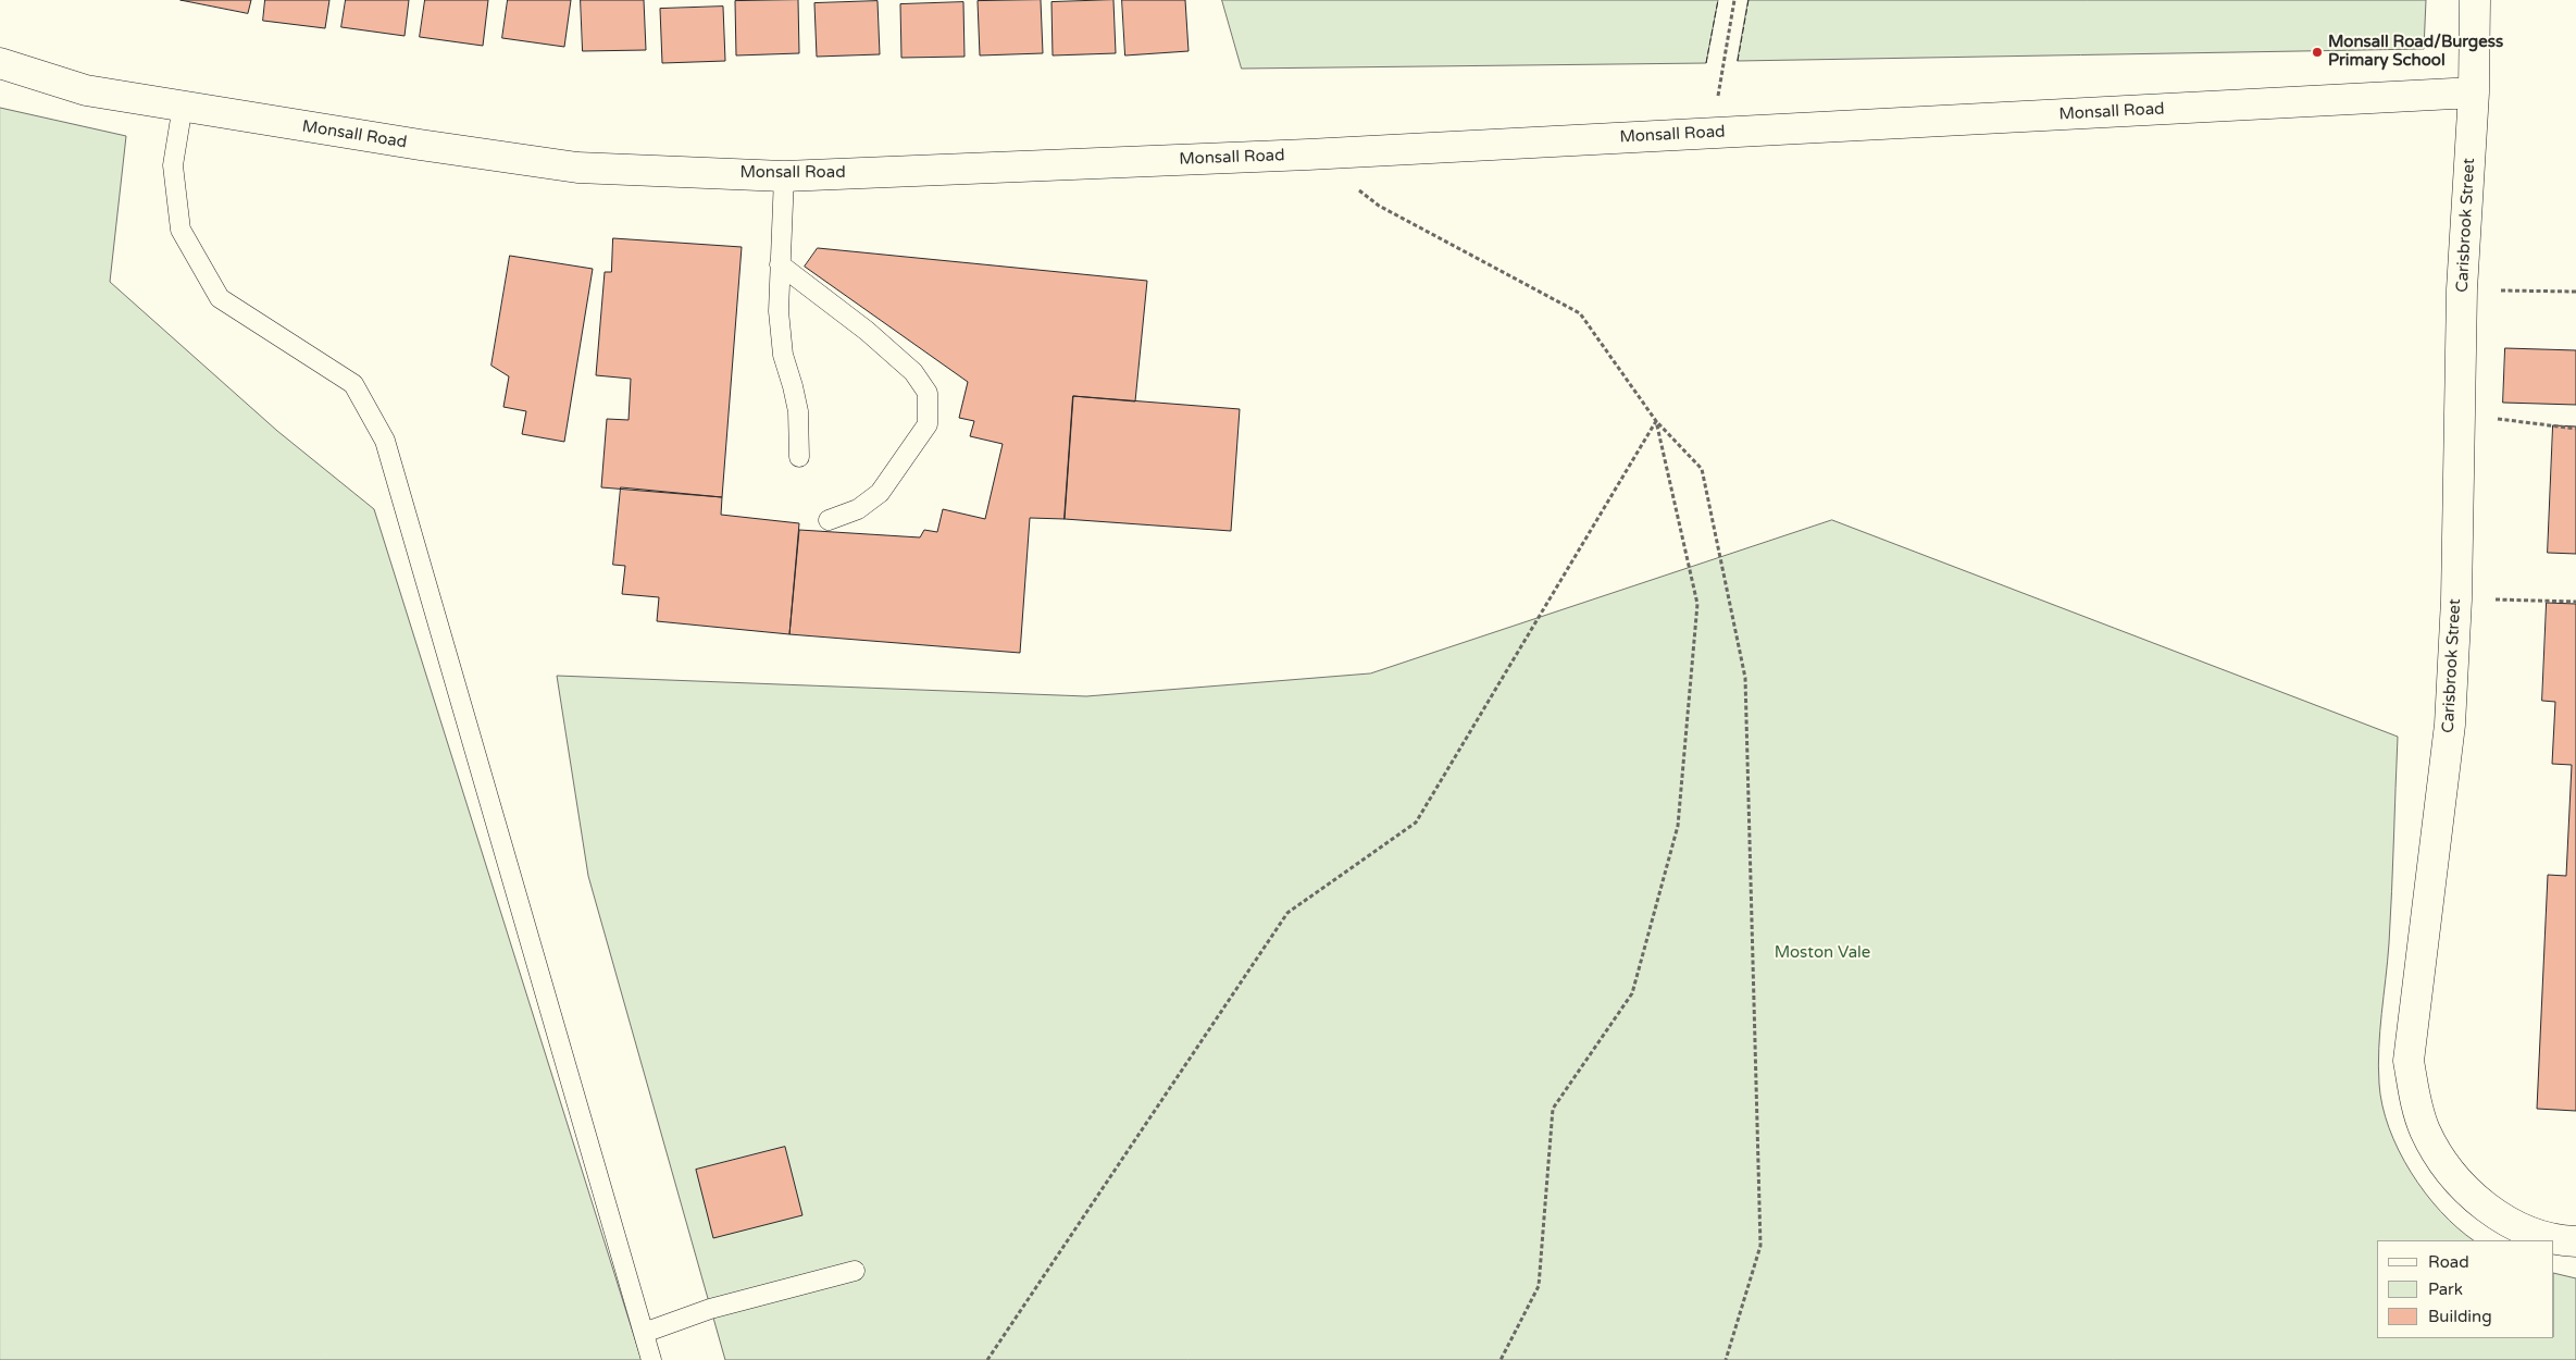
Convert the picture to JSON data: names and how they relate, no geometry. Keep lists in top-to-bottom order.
{
  "streets": {
    "street": ["Monsall Road", "Carisbrook Street"]
  },
  "crossings": [
    ["Monsall Road", "Carisbrook Street"]
  ],
  "parks": ["Moston Vale"],
  "places": ["Monsall Road/Burgess Primary School"],
  "legend": ["Road", "Park", "Building"]
}
